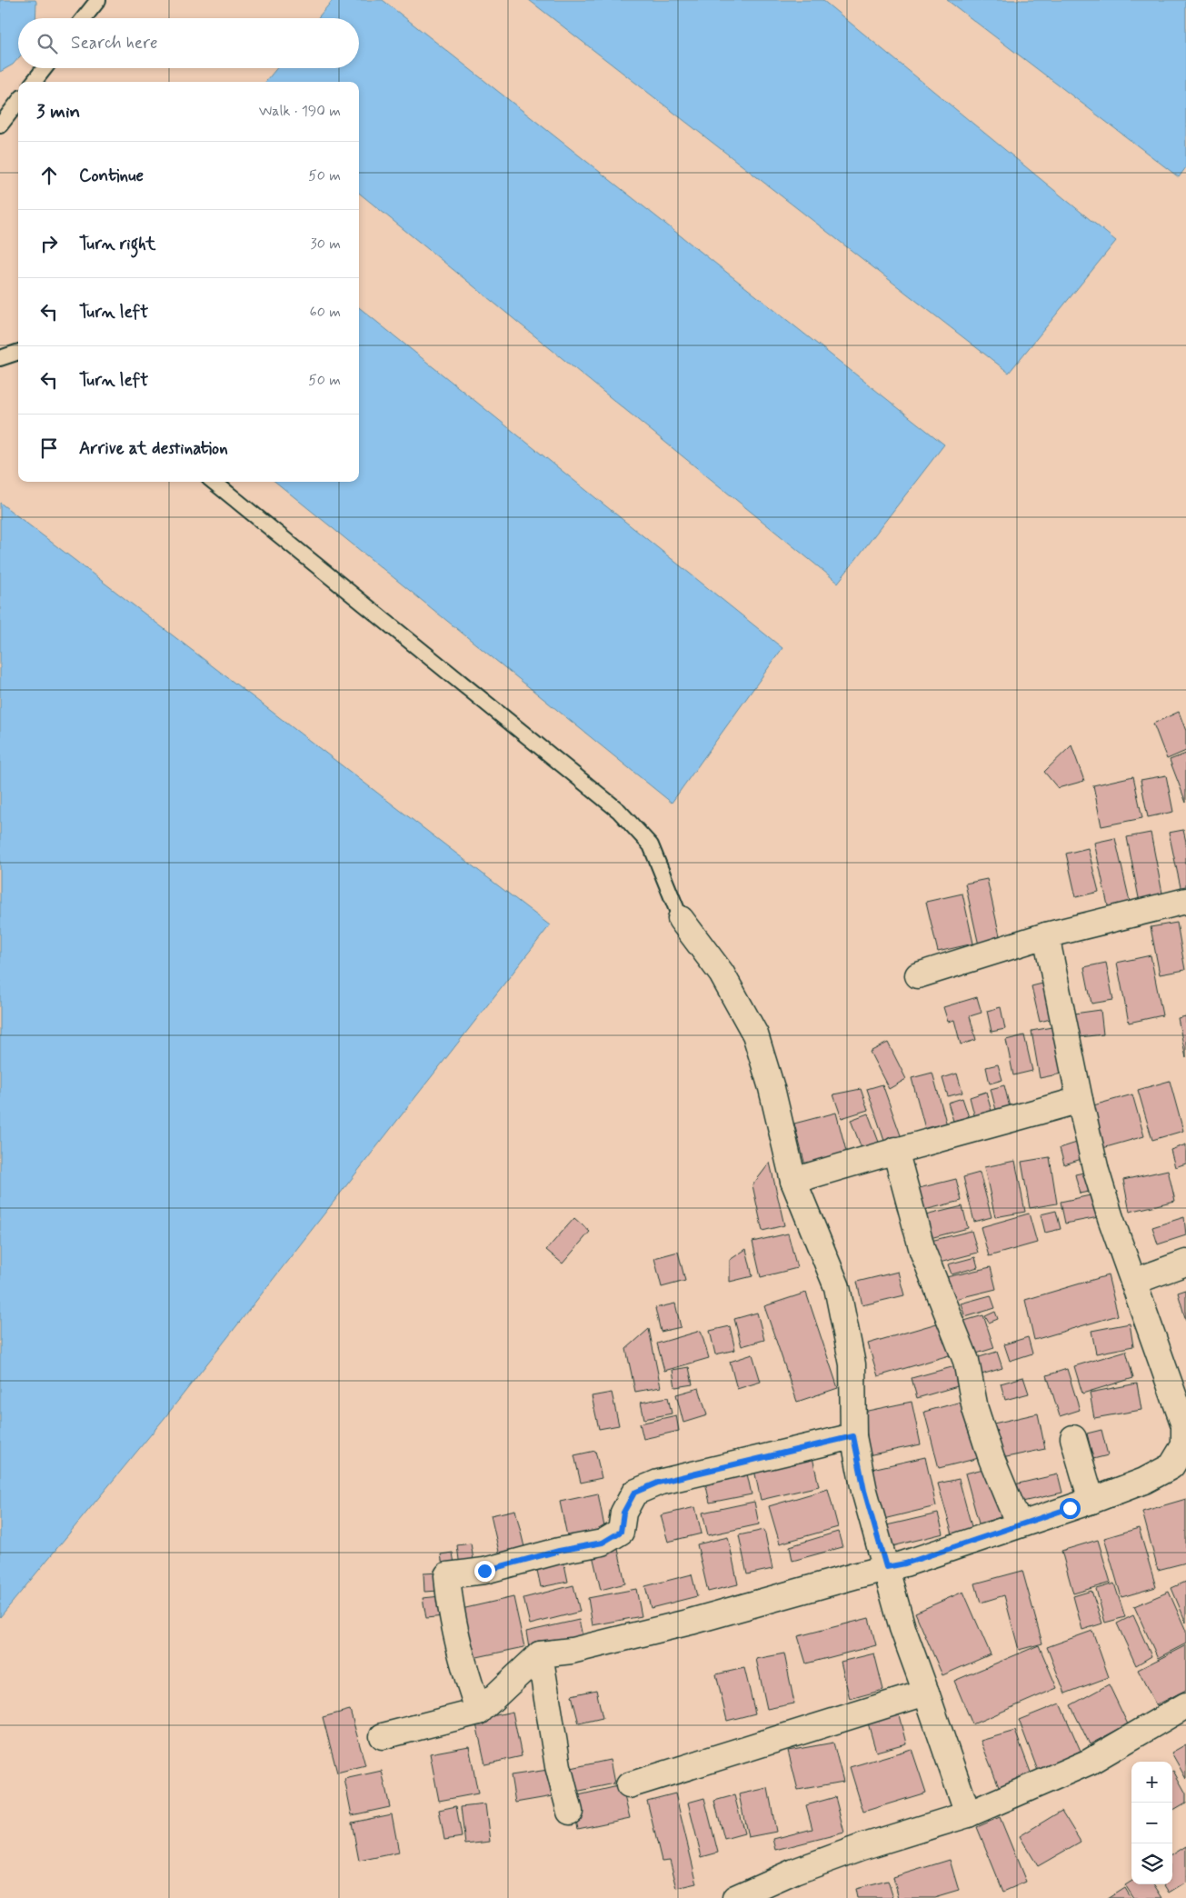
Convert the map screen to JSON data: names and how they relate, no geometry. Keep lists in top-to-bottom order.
{
  "page": {
    "search": "Search here",
    "heading": ["3 min", "Walk · 190 m"],
    "list": [
      ["Continue", "50 m"],
      ["Turn right", "30 m"],
      ["Turn left", "60 m"],
      ["Turn left", "50 m"],
      "Arrive at destination"
    ],
    "map_buttons": ["+", "−"]
  }
}
